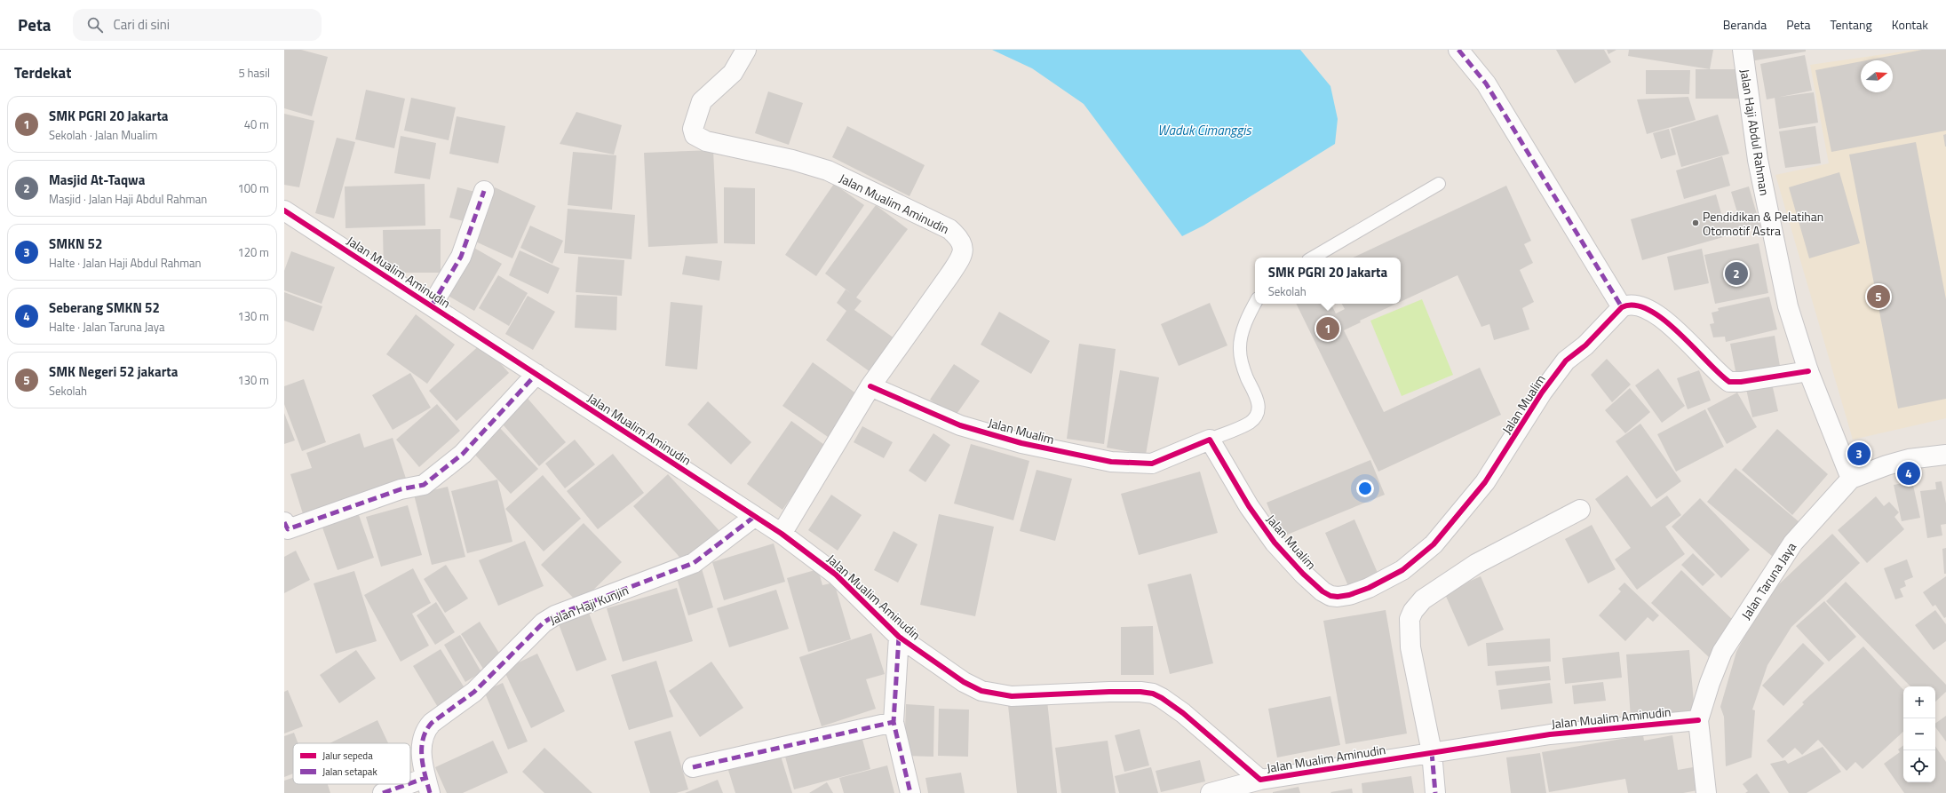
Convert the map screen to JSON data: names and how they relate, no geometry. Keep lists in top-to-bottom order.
{
  "streets": {
    "street": [
      "Jalan Haji Abdul Rahman",
      "Jalan Mualim Aminudin",
      "Jalan Mualim",
      "Jalan Taruna Jaya",
      "Jalan Haji Kunjin"
    ]
  },
  "crossings": [
    ["Jalan Haji Abdul Rahman", "Jalan Taruna Jaya"],
    ["Jalan Mualim Aminudin", "Jalan Mualim"],
    ["Jalan Mualim Aminudin", "Jalan Taruna Jaya"],
    ["Jalan Mualim Aminudin", "Jalan Haji Kunjin"]
  ],
  "water": ["Waduk Cimanggis"],
  "places": ["Pendidikan & Pelatihan Otomotif Astra"],
  "legend": ["Jalur sepeda", "Jalan setapak"],
  "north": "right",
  "page": {
    "header": "Peta",
    "search": "Cari di sini",
    "nav": [
      "Beranda",
      "Peta",
      "Tentang",
      "Kontak"
    ],
    "heading": ["Terdekat", "5 hasil"],
    "list": [
      {
        "mark": "1",
        "name": "SMK PGRI 20 Jakarta",
        "note": "Sekolah · Jalan Mualim",
        "value": "40 m"
      },
      {
        "mark": "2",
        "name": "Masjid At-Taqwa",
        "note": "Masjid · Jalan Haji Abdul Rahman",
        "value": "100 m"
      },
      {
        "mark": "3",
        "name": "SMKN 52",
        "note": "Halte · Jalan Haji Abdul Rahman",
        "value": "120 m"
      },
      {
        "mark": "4",
        "name": "Seberang SMKN 52",
        "note": "Halte · Jalan Taruna Jaya",
        "value": "130 m"
      },
      {
        "mark": "5",
        "name": "SMK Negeri 52 jakarta",
        "note": "Sekolah",
        "value": "130 m"
      }
    ],
    "popup": ["SMK PGRI 20 Jakarta", "Sekolah"],
    "pins": [
      "2",
      "5",
      "1",
      "3",
      "4"
    ],
    "map_buttons": ["+", "−"]
  }
}
